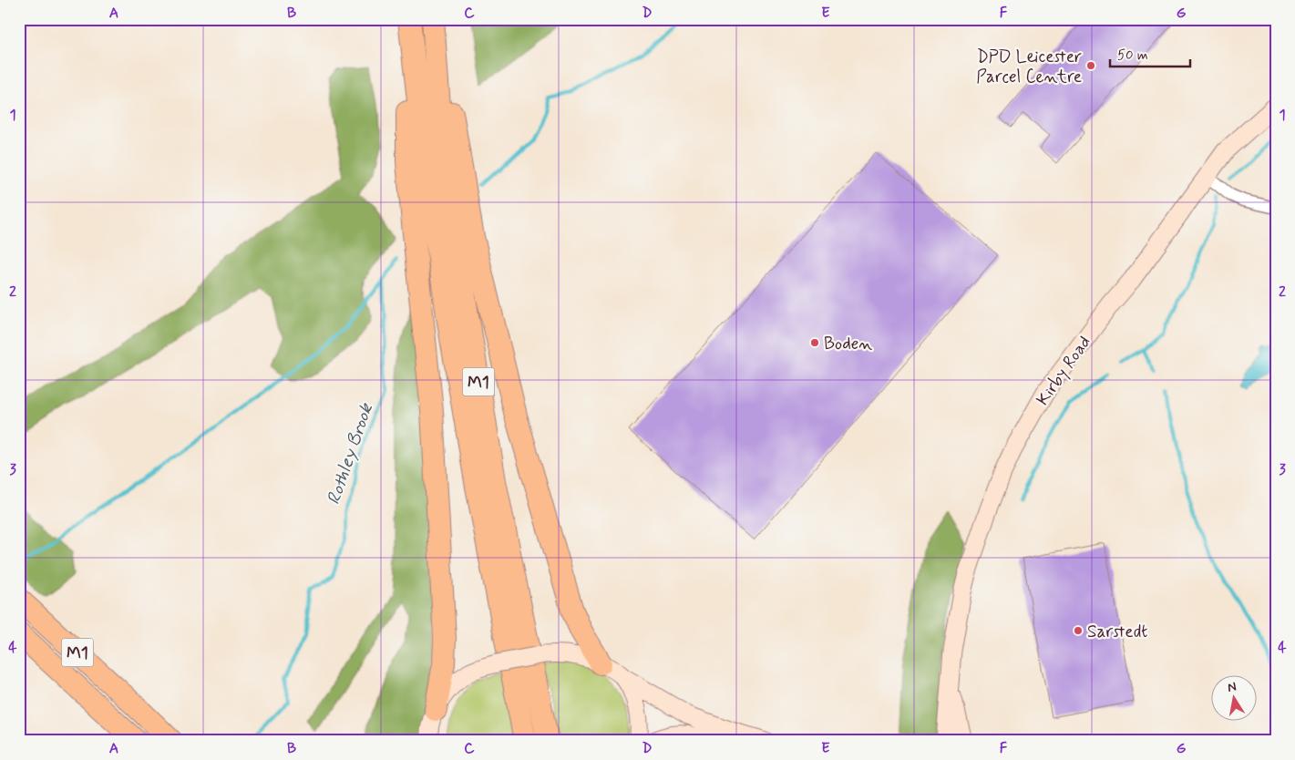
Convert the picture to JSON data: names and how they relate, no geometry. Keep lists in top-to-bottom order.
{
  "streets": {
    "highway": ["M1"],
    "street": ["Kirby Road"]
  },
  "water": ["Rothley Brook"],
  "places": ["DPD Leicester Parcel Centre", "Boden", "Sarstedt"],
  "scale_bar": "50 m",
  "north": "top",
  "grid": {
    "columns": [
      "A",
      "B",
      "C",
      "D",
      "E",
      "F",
      "G"
    ],
    "rows": [
      "1",
      "2",
      "3",
      "4"
    ]
  }
}
